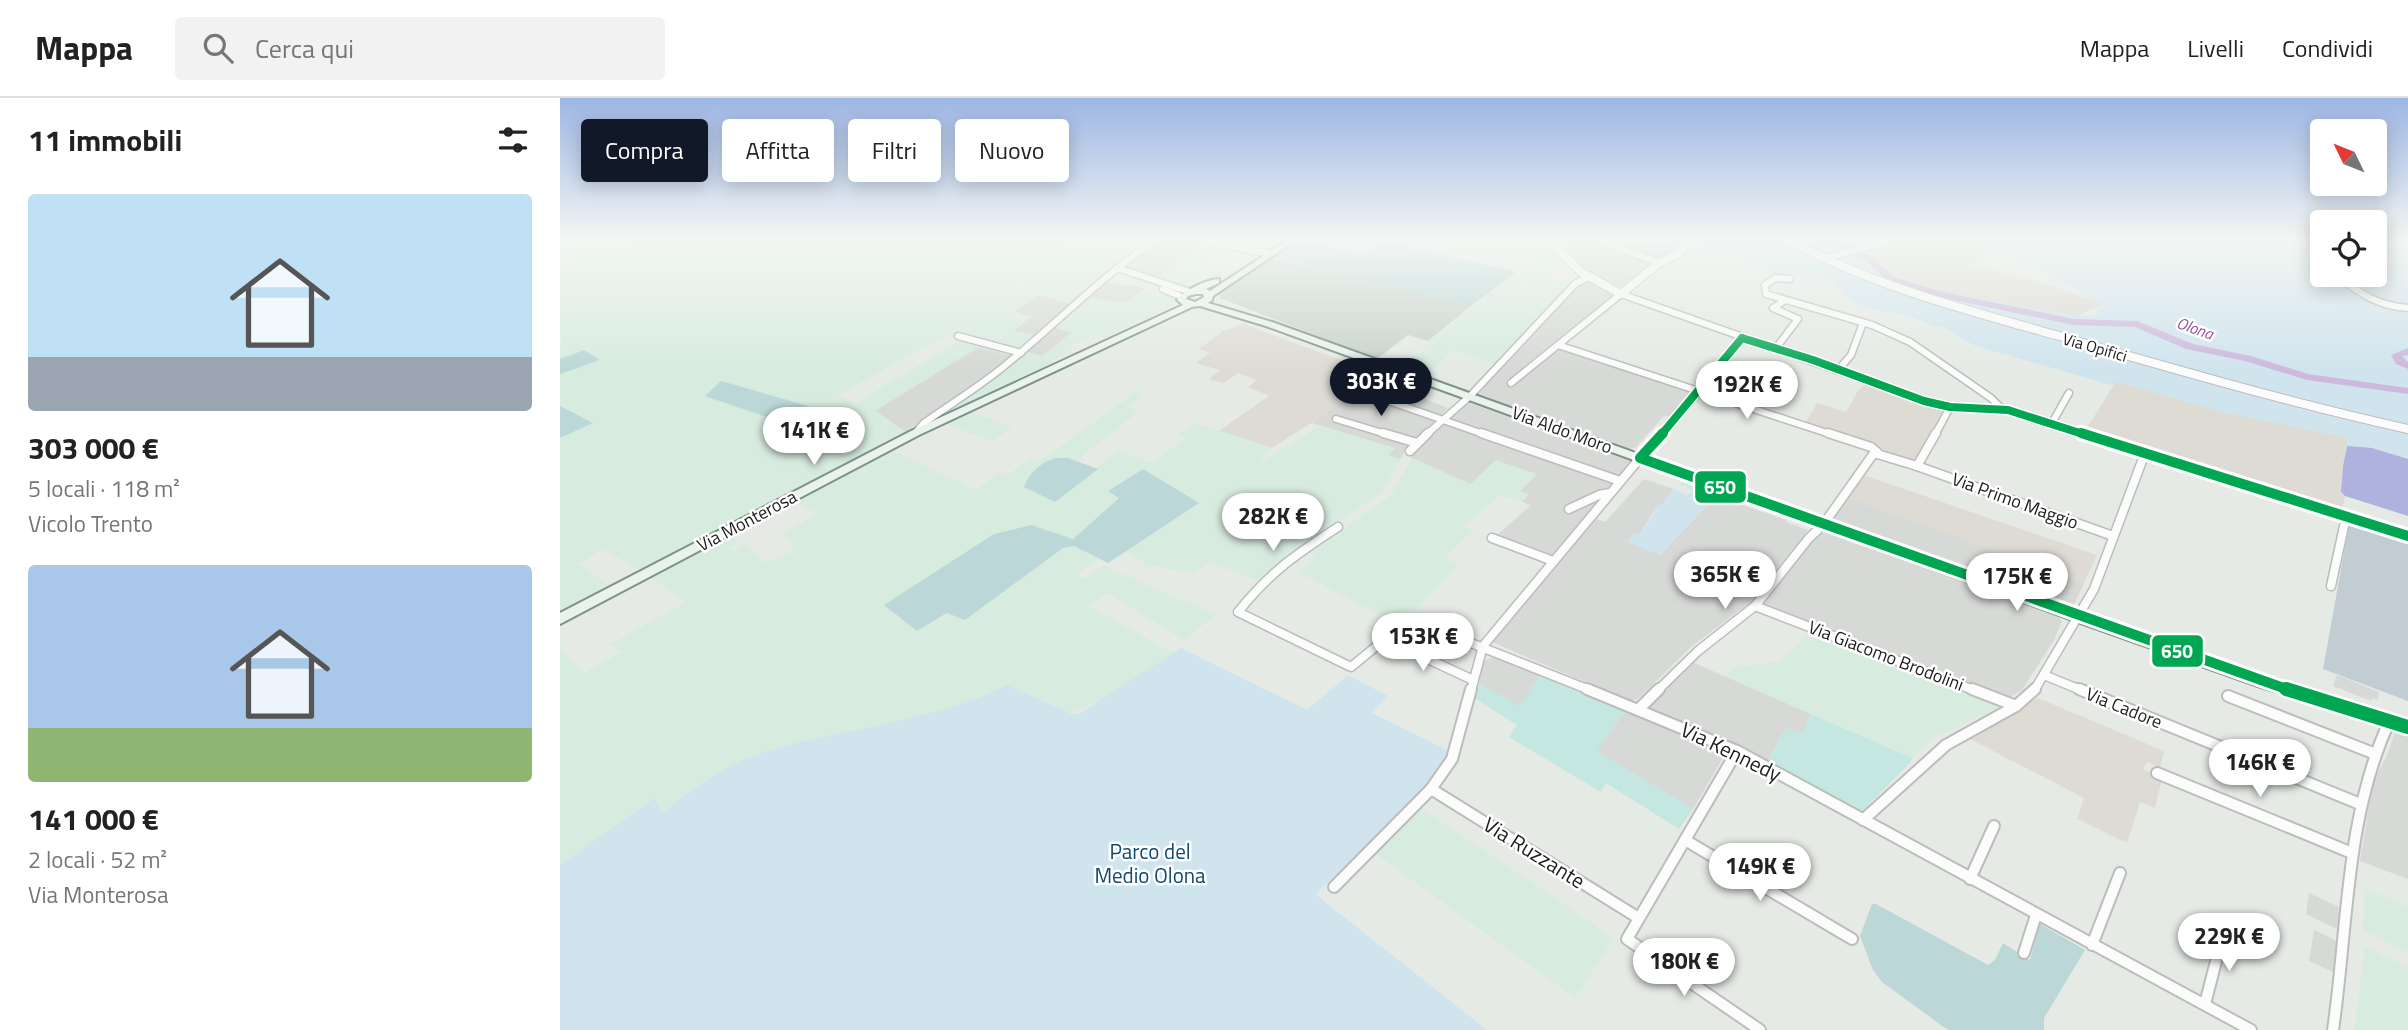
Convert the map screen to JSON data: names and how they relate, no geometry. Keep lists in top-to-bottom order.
{
  "streets": {
    "main road": ["Via Aldo Moro", "Via Monterosa"],
    "street": [
      "Via Opifici",
      "Via Primo Maggio",
      "Via Giacomo Brodolini",
      "Via Cadore",
      "Via Kennedy",
      "Via Ruzzante"
    ]
  },
  "water": ["Olona"],
  "parks": ["Parco del Medio Olona"],
  "lines": ["transit line 650"],
  "north": "top left",
  "page": {
    "header": "Mappa",
    "search": "Cerca qui",
    "nav": ["Mappa", "Livelli", "Condividi"],
    "heading": "11 immobili",
    "chip": [
      "Compra",
      "Affitta",
      "Filtri",
      "Nuovo"
    ],
    "list": [
      {
        "name": "303 000 €",
        "note": "5 locali · 118 m² · Vicolo Trento"
      },
      {
        "name": "141 000 €",
        "note": "2 locali · 52 m² · Via Monterosa"
      }
    ],
    "price": [
      "303K €",
      "192K €",
      "141K €",
      "282K €",
      "365K €",
      "175K €",
      "153K €",
      "146K €",
      "149K €",
      "229K €",
      "180K €"
    ]
  }
}
